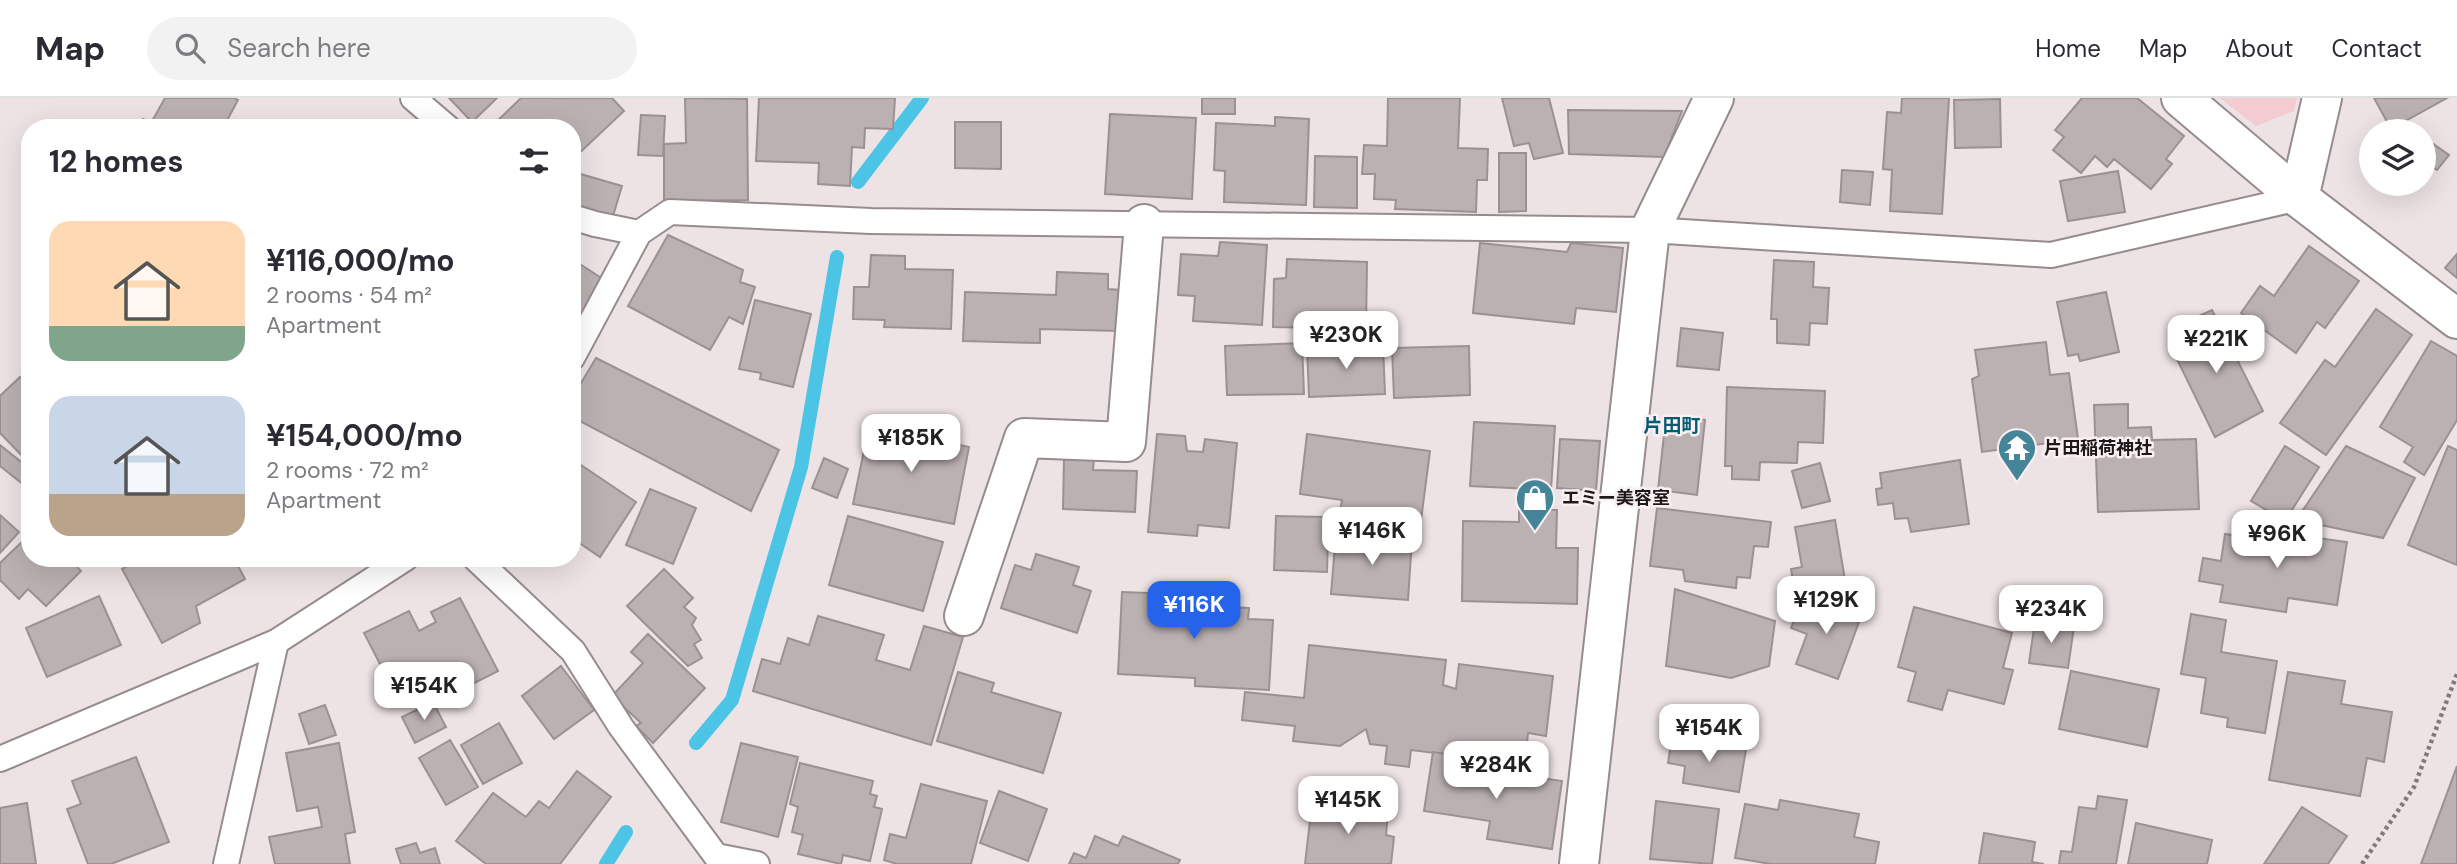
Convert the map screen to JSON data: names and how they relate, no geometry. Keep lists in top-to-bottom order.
{
  "districts": ["片田町"],
  "places": {
    "temple": ["片田稲荷神社"],
    "shop": ["エミー美容室"]
  },
  "page": {
    "header": "Map",
    "search": "Search here",
    "nav": [
      "Home",
      "Map",
      "About",
      "Contact"
    ],
    "heading": "12 homes",
    "list": [
      {
        "name": "¥116,000/mo",
        "note": "2 rooms · 54 m² · Apartment"
      },
      {
        "name": "¥154,000/mo",
        "note": "2 rooms · 72 m² · Apartment"
      }
    ],
    "price": [
      "¥230K",
      "¥221K",
      "¥185K",
      "¥146K",
      "¥96K",
      "¥129K",
      "¥116K",
      "¥234K",
      "¥154K",
      "¥154K",
      "¥284K",
      "¥145K"
    ]
  }
}
